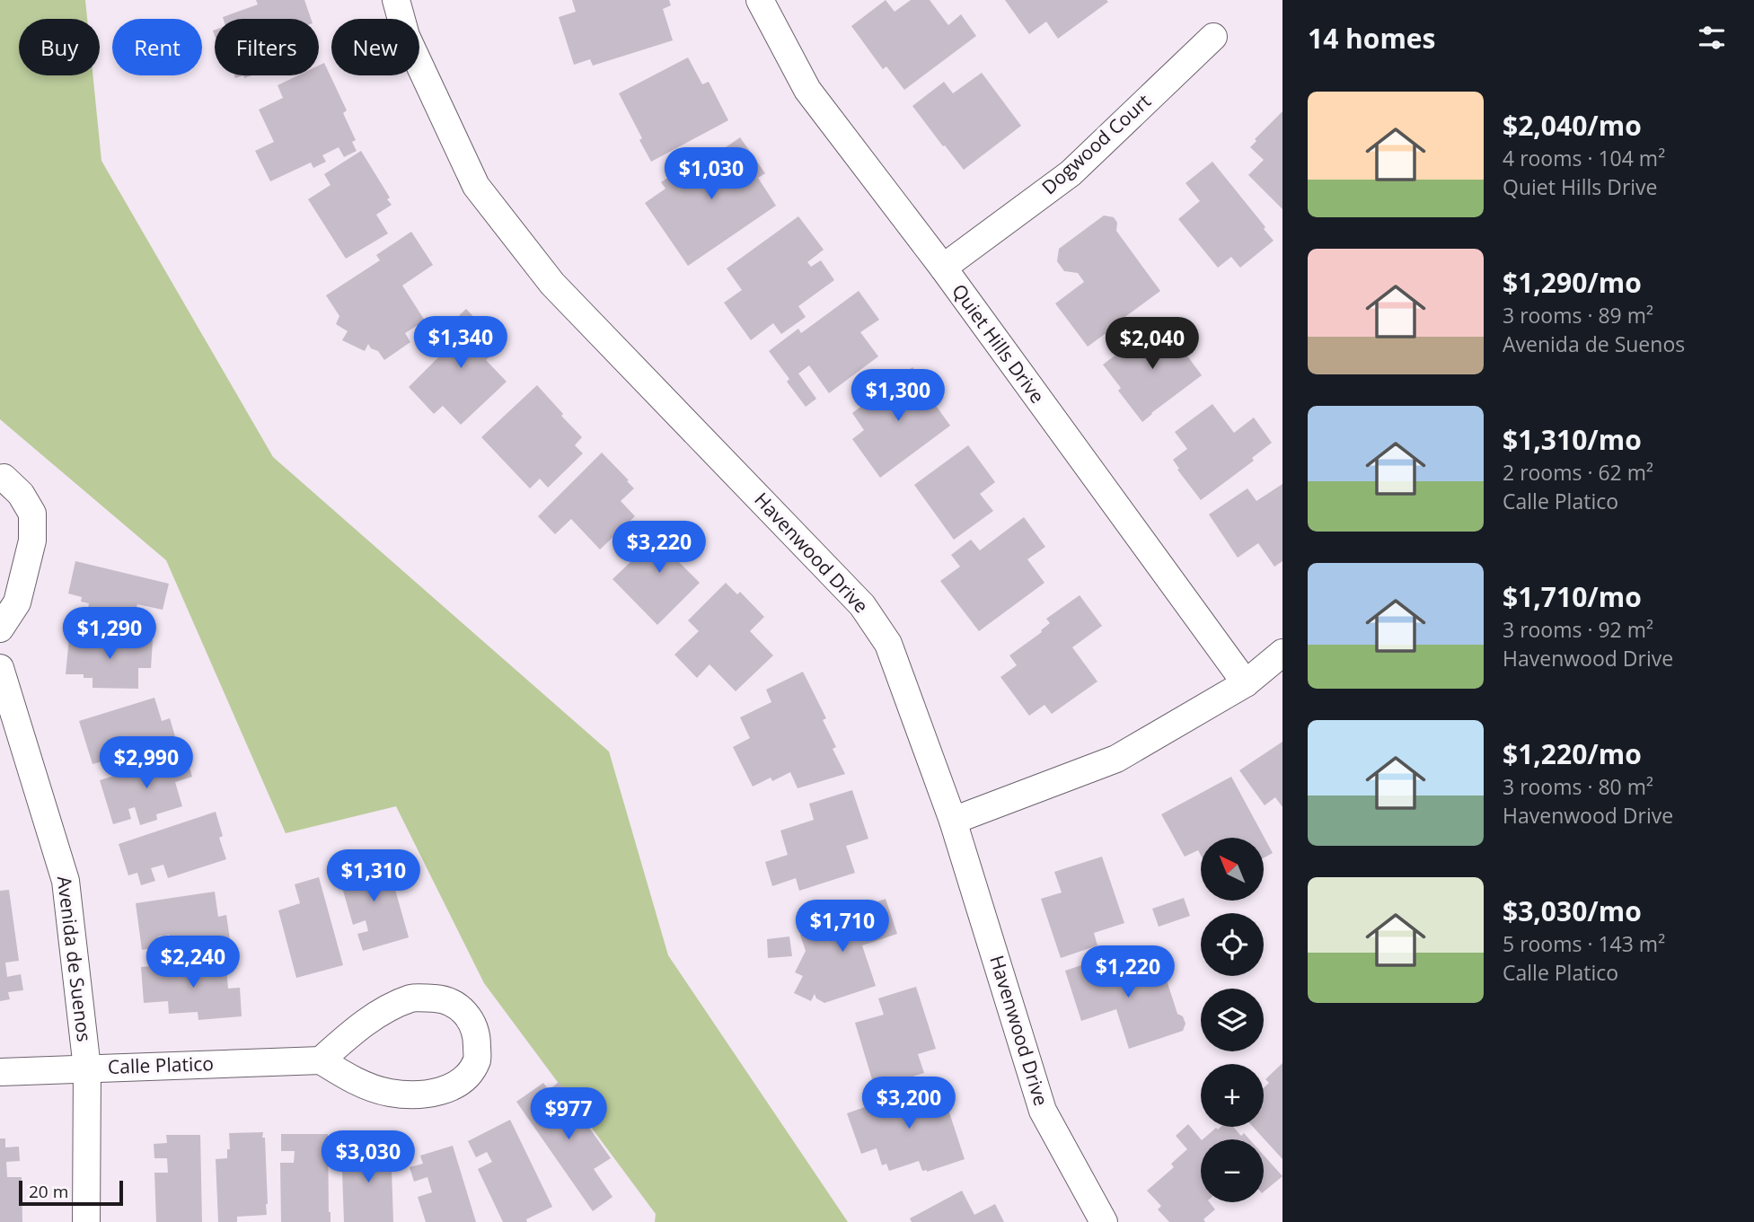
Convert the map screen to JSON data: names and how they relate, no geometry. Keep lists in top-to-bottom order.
{
  "streets": {
    "street": [
      "Dogwood Court",
      "Quiet Hills Drive",
      "Havenwood Drive",
      "Avenida de Suenos",
      "Calle Platico"
    ]
  },
  "crossings": [
    ["Dogwood Court", "Quiet Hills Drive"],
    ["Avenida de Suenos", "Calle Platico"]
  ],
  "scale_bar": "20 m",
  "north": "top left",
  "page": {
    "heading": "14 homes",
    "chip": [
      "Buy",
      "Rent",
      "Filters",
      "New"
    ],
    "list": [
      {
        "name": "$2,040/mo",
        "note": "4 rooms · 104 m² · Quiet Hills Drive"
      },
      {
        "name": "$1,290/mo",
        "note": "3 rooms · 89 m² · Avenida de Suenos"
      },
      {
        "name": "$1,310/mo",
        "note": "2 rooms · 62 m² · Calle Platico"
      },
      {
        "name": "$1,710/mo",
        "note": "3 rooms · 92 m² · Havenwood Drive"
      },
      {
        "name": "$1,220/mo",
        "note": "3 rooms · 80 m² · Havenwood Drive"
      },
      {
        "name": "$3,030/mo",
        "note": "5 rooms · 143 m² · Calle Platico"
      }
    ],
    "price": [
      "$1,030",
      "$1,340",
      "$2,040",
      "$1,300",
      "$3,220",
      "$1,290",
      "$2,990",
      "$1,310",
      "$1,710",
      "$2,240",
      "$1,220",
      "$3,200",
      "$977",
      "$3,030"
    ],
    "map_buttons": ["+", "−"],
    "scale": "20 m"
  }
}
